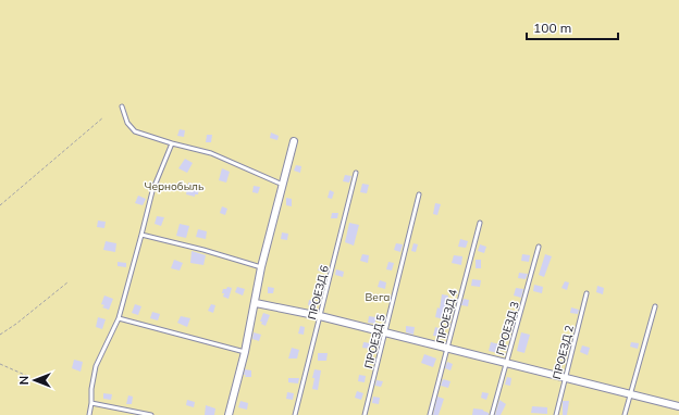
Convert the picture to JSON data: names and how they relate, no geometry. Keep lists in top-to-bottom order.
{
  "streets": {
    "lane": [
      "ПРОЕЗД 6",
      "ПРОЕЗД 4",
      "ПРОЕЗД 3",
      "ПРОЕЗД 5",
      "ПРОЕЗД 2"
    ]
  },
  "parks": ["Чернобыль", "Вега"],
  "scale_bar": "100 m",
  "north": "left"
}
